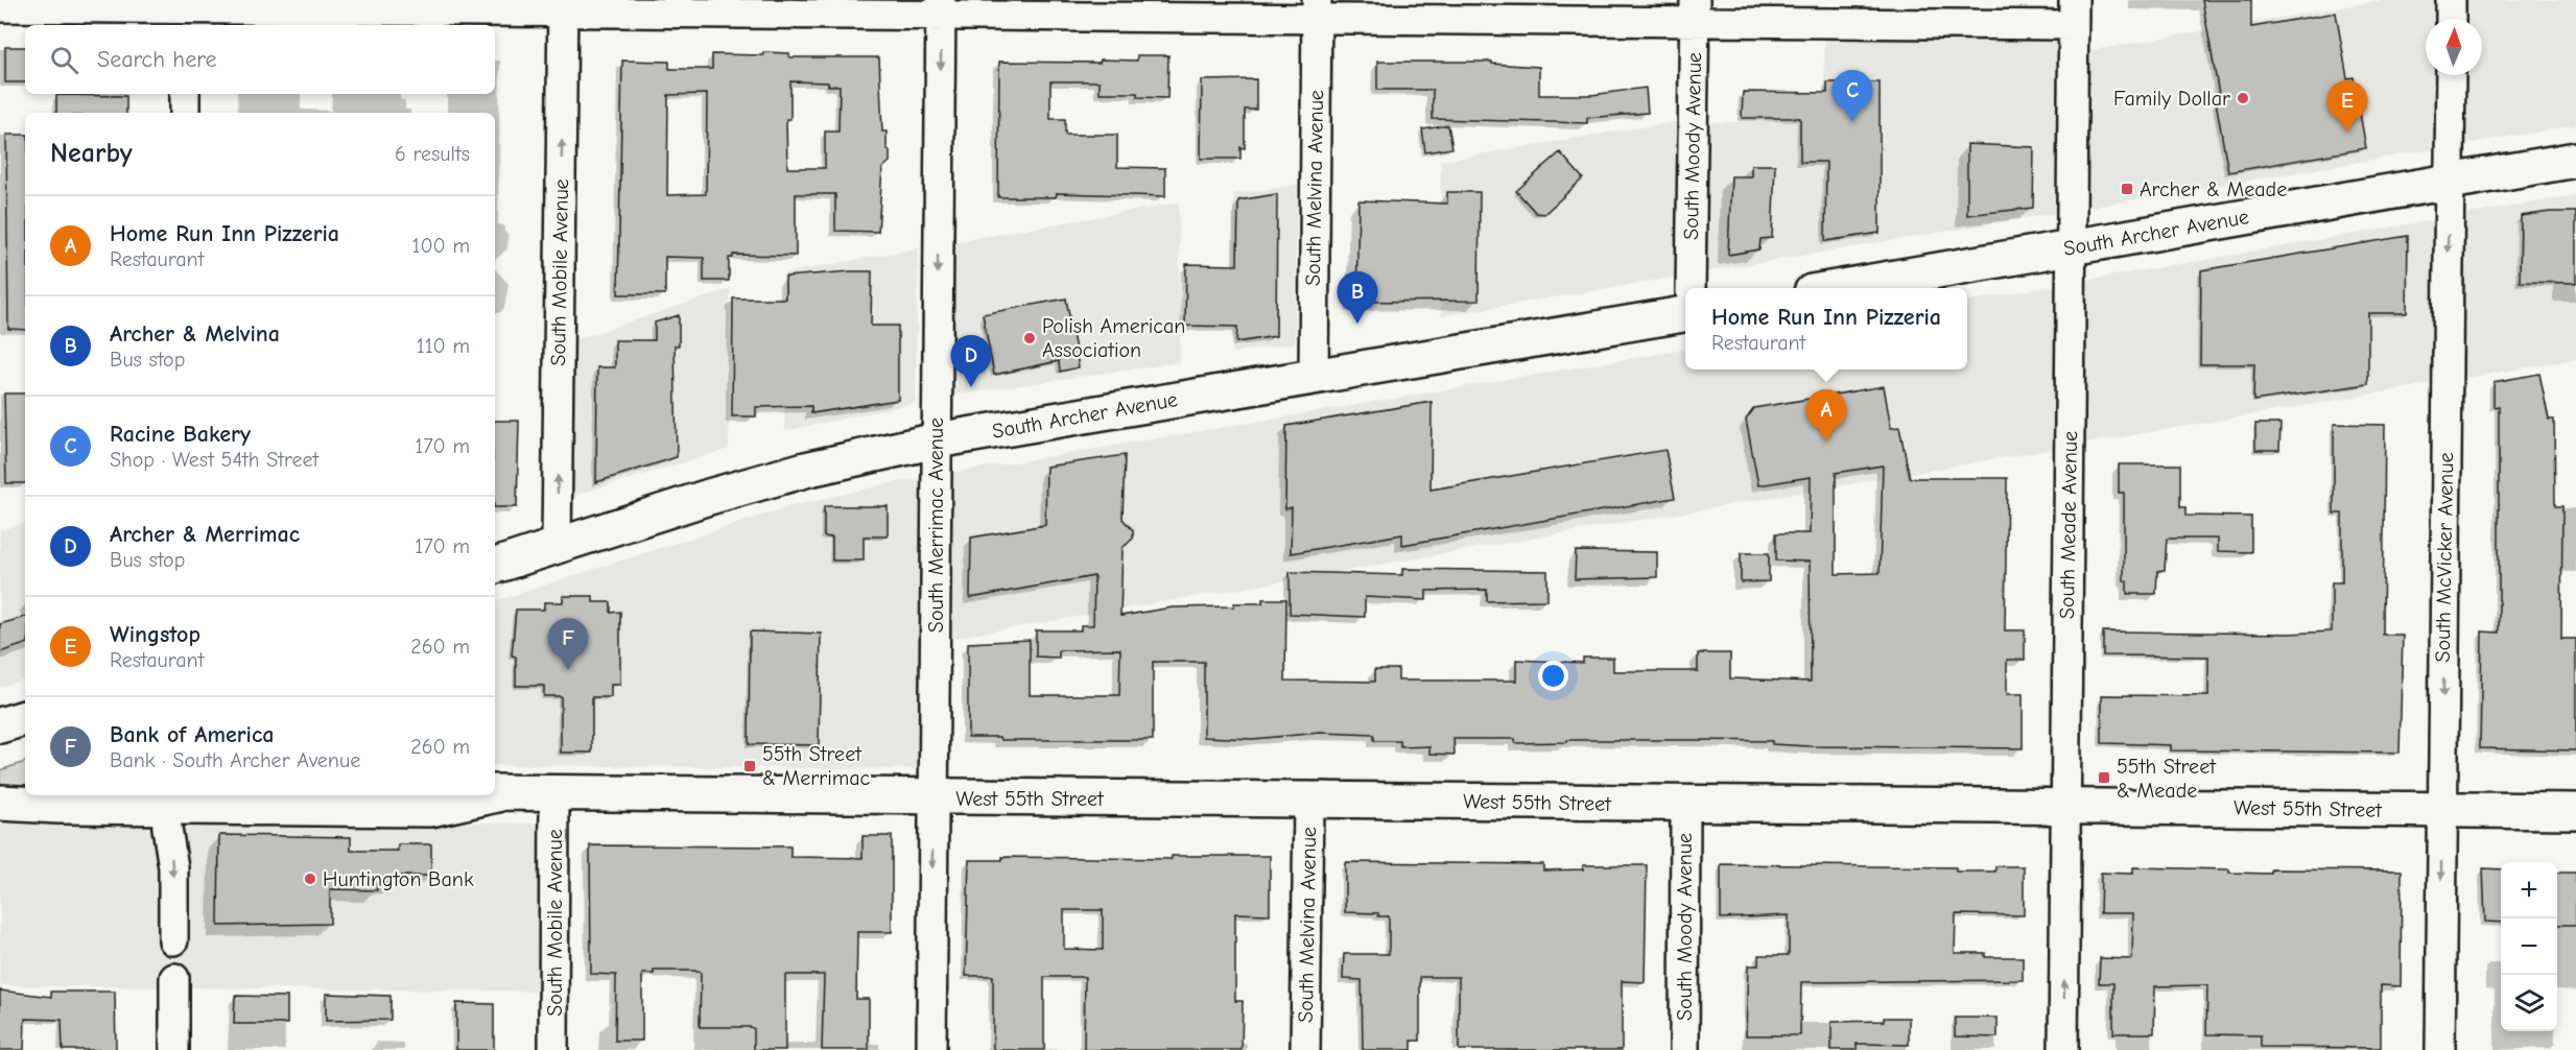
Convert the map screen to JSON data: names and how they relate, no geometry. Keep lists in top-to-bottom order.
{
  "streets": {
    "main road": ["South Archer Avenue", "West 55th Street"],
    "street": [
      "South Moody Avenue",
      "South Melvina Avenue",
      "South Mobile Avenue",
      "South Merrimac Avenue",
      "South Meade Avenue",
      "South McVicker Avenue"
    ]
  },
  "crossings": [
    ["South Moody Avenue", "West 55th Street"],
    ["South Melvina Avenue", "South Archer Avenue"],
    ["South Melvina Avenue", "West 55th Street"],
    ["South Archer Avenue", "South Mobile Avenue"],
    ["South Archer Avenue", "South Merrimac Avenue"],
    ["South Archer Avenue", "South Meade Avenue"],
    ["South Archer Avenue", "South McVicker Avenue"],
    ["South Mobile Avenue", "West 55th Street"],
    ["South Merrimac Avenue", "West 55th Street"],
    ["South Meade Avenue", "West 55th Street"],
    ["South McVicker Avenue", "West 55th Street"]
  ],
  "one_way": ["South Mobile Avenue", "South Merrimac Avenue", "South McVicker Avenue"],
  "places": {
    "other": ["Family Dollar", "Polish American Association", "Huntington Bank"],
    "transit": ["Archer & Meade", "55th Street & Merrimac", "55th Street & Meade"]
  },
  "north": "top",
  "page": {
    "search": "Search here",
    "pins": [
      "C",
      "E",
      "B",
      "D",
      "A",
      "F"
    ],
    "heading": ["Nearby", "6 results"],
    "list": [
      {
        "mark": "A",
        "name": "Home Run Inn Pizzeria",
        "note": "Restaurant",
        "value": "100 m"
      },
      {
        "mark": "B",
        "name": "Archer & Melvina",
        "note": "Bus stop",
        "value": "110 m"
      },
      {
        "mark": "C",
        "name": "Racine Bakery",
        "note": "Shop · West 54th Street",
        "value": "170 m"
      },
      {
        "mark": "D",
        "name": "Archer & Merrimac",
        "note": "Bus stop",
        "value": "170 m"
      },
      {
        "mark": "E",
        "name": "Wingstop",
        "note": "Restaurant",
        "value": "260 m"
      },
      {
        "mark": "F",
        "name": "Bank of America",
        "note": "Bank · South Archer Avenue",
        "value": "260 m"
      }
    ],
    "popup": ["Home Run Inn Pizzeria", "Restaurant"],
    "map_buttons": ["+", "−"]
  }
}
